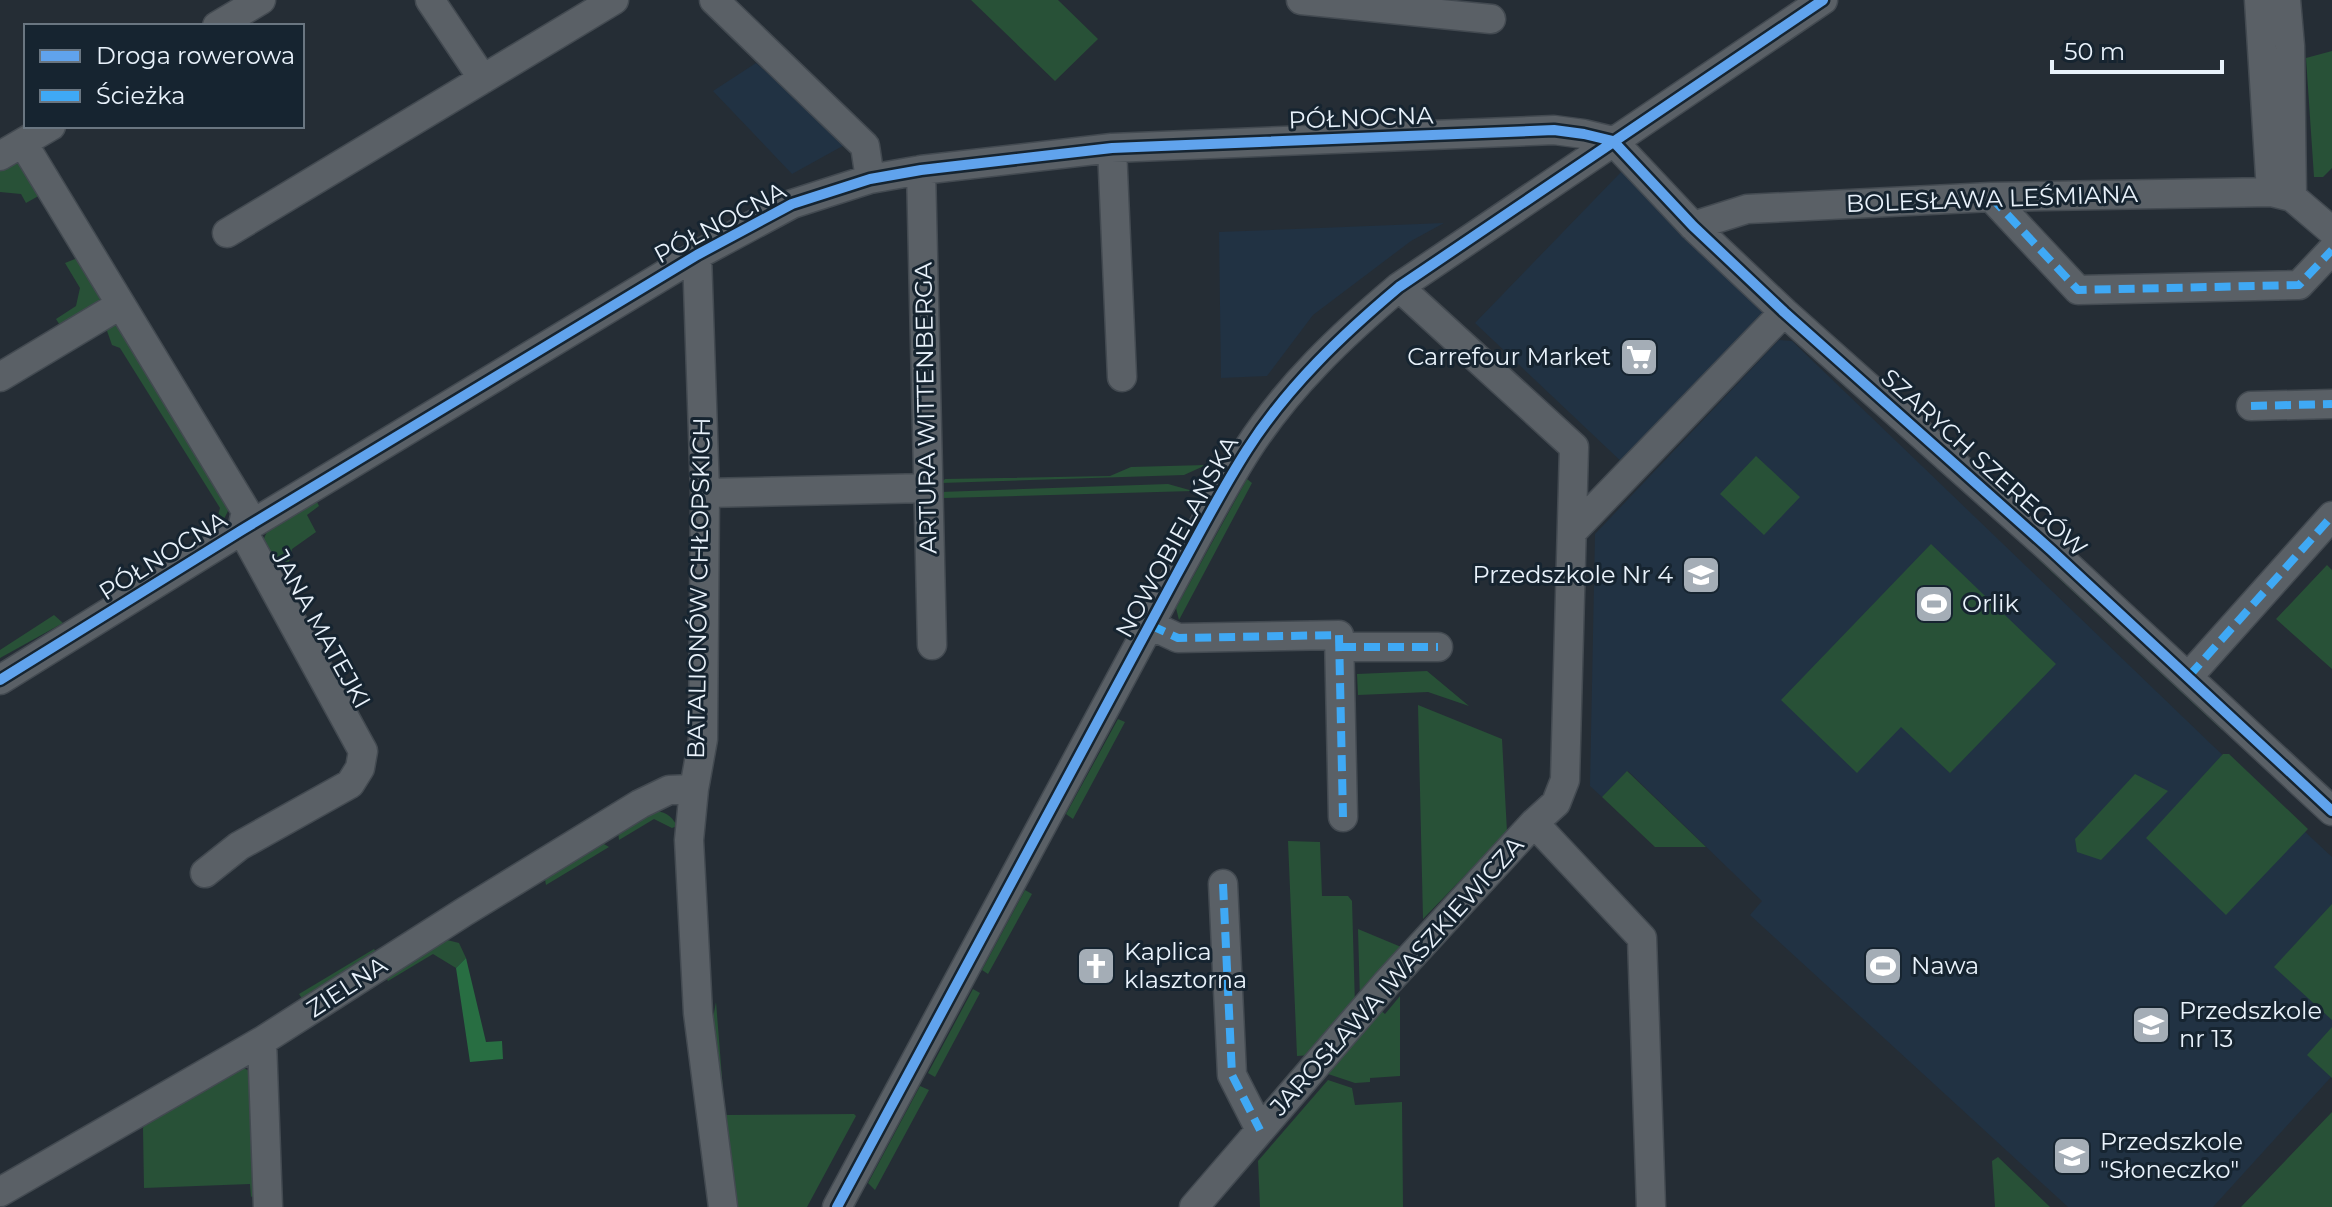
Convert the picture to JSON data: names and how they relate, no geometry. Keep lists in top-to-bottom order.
{
  "streets": {
    "street": [
      "PÓŁNOCNA",
      "BOLESŁAWA LEŚMIANA",
      "ARTURA WITTENBERGA",
      "SZARYCH SZEREGÓW",
      "NOWOBIELAŃSKA",
      "BATALIONÓW CHŁOPSKICH",
      "JANA MATEJKI",
      "JAROSŁAWA IWASZKIEWICZA",
      "ZIELNA"
    ]
  },
  "crossings": [
    ["PÓŁNOCNA", "ARTURA WITTENBERGA"],
    ["PÓŁNOCNA", "SZARYCH SZEREGÓW"],
    ["PÓŁNOCNA", "NOWOBIELAŃSKA"],
    ["PÓŁNOCNA", "BATALIONÓW CHŁOPSKICH"],
    ["PÓŁNOCNA", "JANA MATEJKI"],
    ["BOLESŁAWA LEŚMIANA", "SZARYCH SZEREGÓW"],
    ["SZARYCH SZEREGÓW", "NOWOBIELAŃSKA"],
    ["NOWOBIELAŃSKA", "JAROSŁAWA IWASZKIEWICZA"],
    ["BATALIONÓW CHŁOPSKICH", "ZIELNA"]
  ],
  "places": {
    "supermarket": ["Carrefour Market"],
    "school or university": ["Przedszkole Nr 4", "Przedszkole nr 13", "Przedszkole \"Słoneczko\""],
    "sports": ["Orlik", "Nawa"],
    "church": ["Kaplica klasztorna"]
  },
  "legend": ["Droga rowerowa", "Ścieżka"],
  "scale_bar": "50 m"
}
